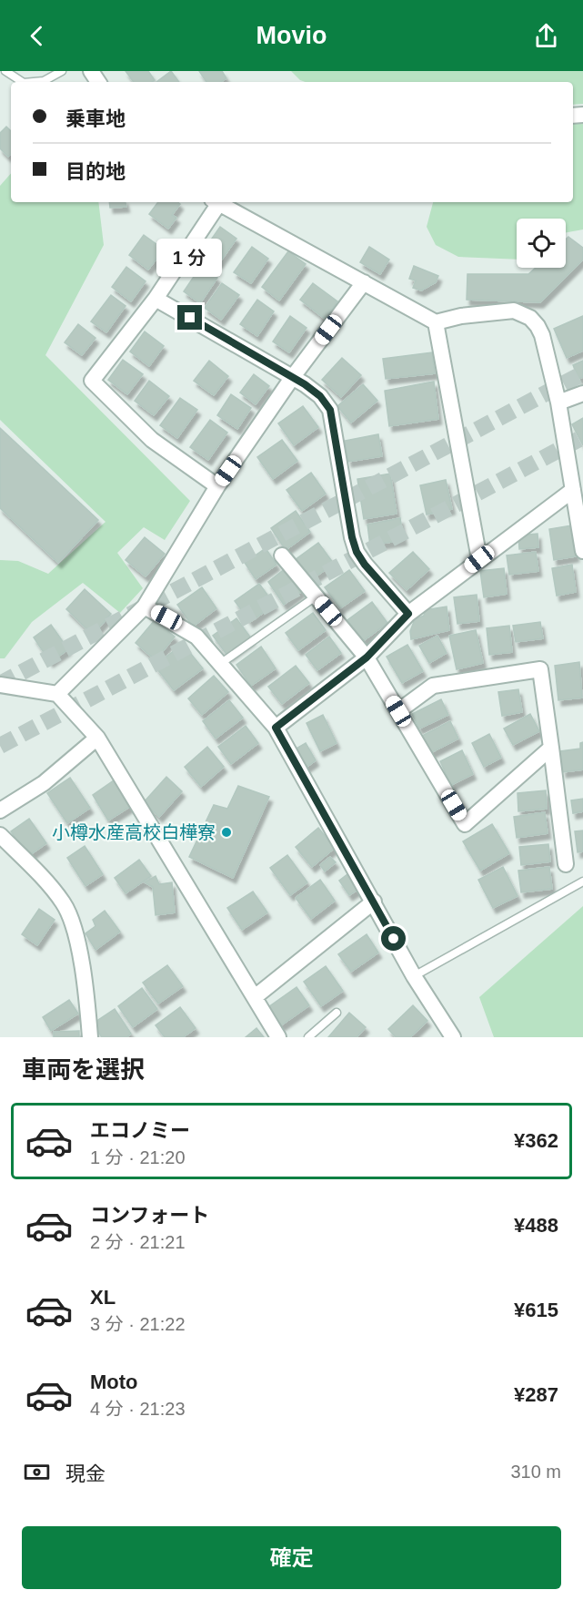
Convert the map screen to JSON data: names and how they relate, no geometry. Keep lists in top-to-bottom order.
{
  "places": ["小樽水産高校白樺寮"],
  "page": {
    "header": "Movio",
    "banner": ["乗車地", "目的地"],
    "bubble": "1 分",
    "heading": "車両を選択",
    "list": [
      {
        "name": "エコノミー",
        "note": "1 分 · 21:20",
        "value": "¥362"
      },
      {
        "name": "コンフォート",
        "note": "2 分 · 21:21",
        "value": "¥488"
      },
      {
        "name": "XL",
        "note": "3 分 · 21:22",
        "value": "¥615"
      },
      {
        "name": "Moto",
        "note": "4 分 · 21:23",
        "value": "¥287"
      }
    ],
    "pay": ["現金", "310 m"],
    "buttons": "確定"
  }
}
